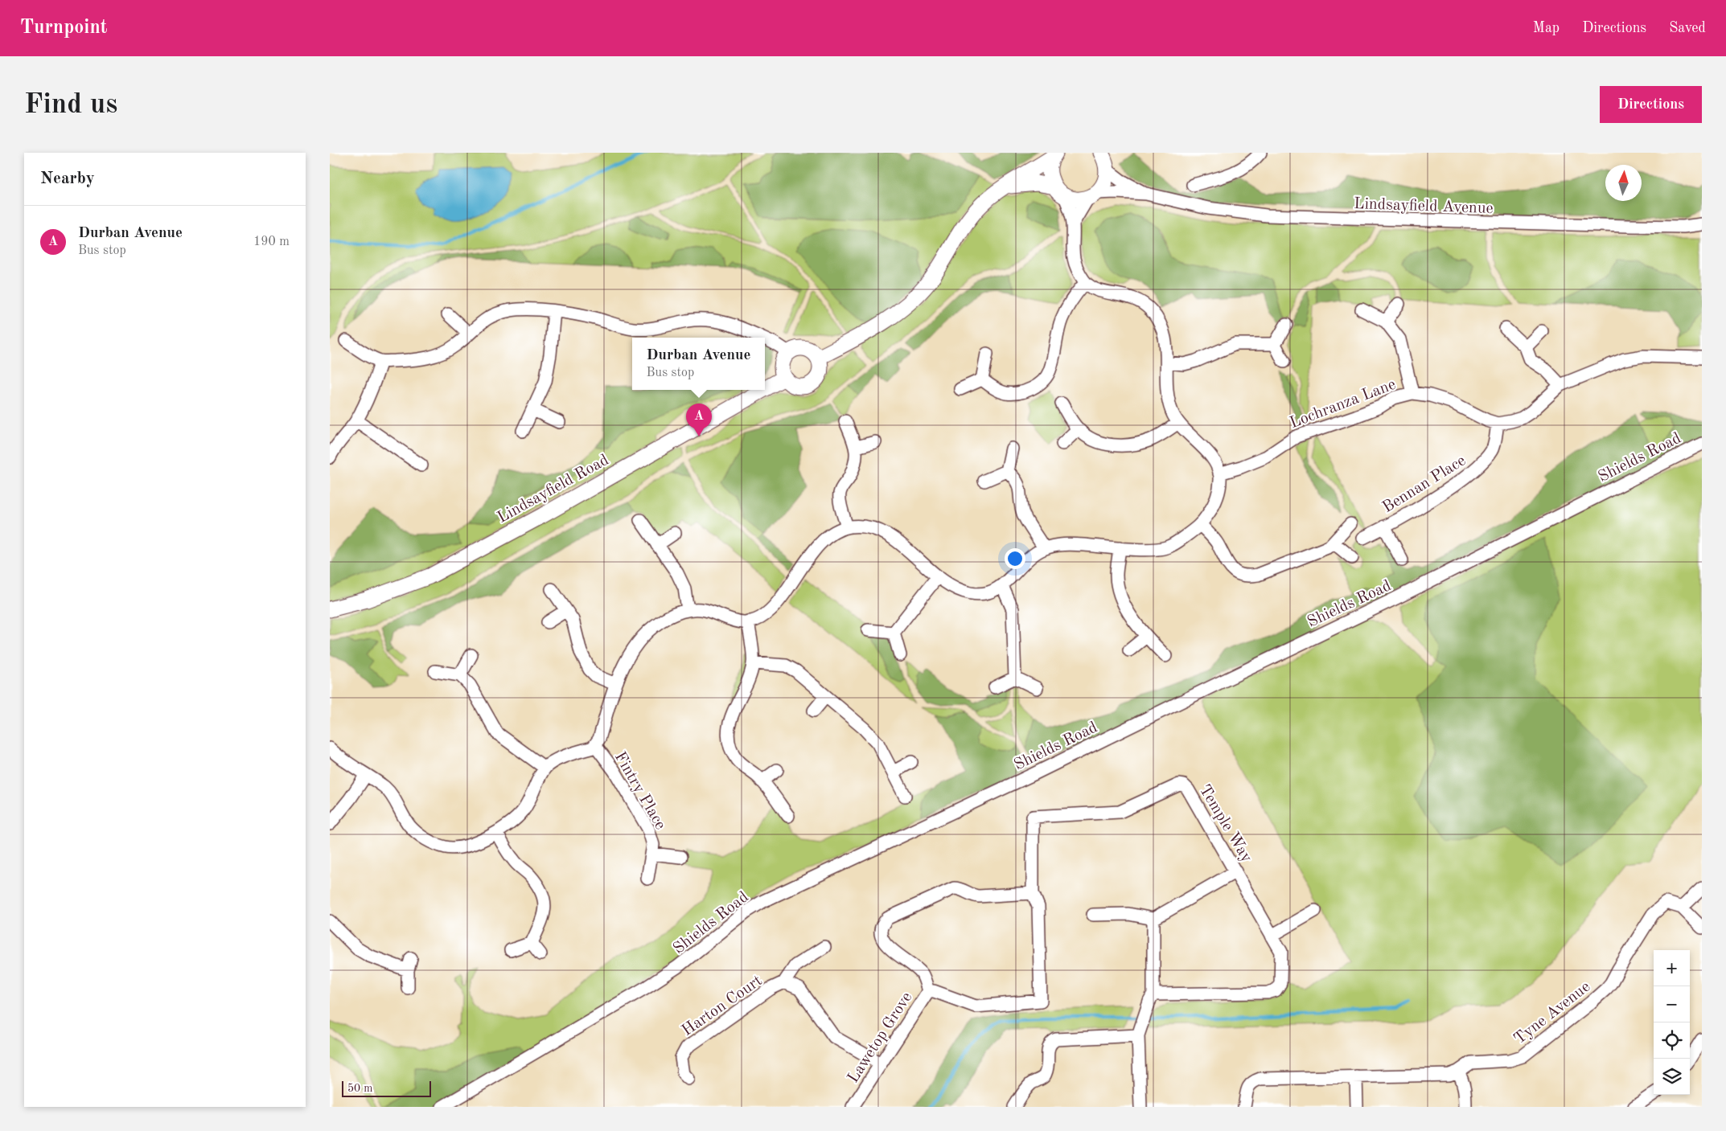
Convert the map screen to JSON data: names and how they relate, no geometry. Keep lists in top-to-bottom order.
{
  "streets": {
    "street": [
      "Lindsayfield Avenue",
      "Lochranza Lane",
      "Shields Road",
      "Bennan Place",
      "Lindsayfield Road",
      "Fintry Place",
      "Temple Way",
      "Harton Court",
      "Tyne Avenue",
      "Lawetop Grove"
    ]
  },
  "crossings": [
    ["Lochranza Lane", "Bennan Place"],
    ["Temple Way", "Lawetop Grove"],
    ["Harton Court", "Lawetop Grove"]
  ],
  "scale_bar": "50 m",
  "north": "top",
  "page": {
    "header": "Turnpoint",
    "nav": ["Map", "Directions", "Saved"],
    "buttons": "Directions",
    "title": "Find us",
    "heading": "Nearby",
    "list": [
      {
        "mark": "A",
        "name": "Durban Avenue",
        "note": "Bus stop",
        "value": "190 m"
      }
    ],
    "popup": ["Durban Avenue", "Bus stop"],
    "pins": "A",
    "map_buttons": ["+", "−"],
    "scale": "50 m"
  }
}
